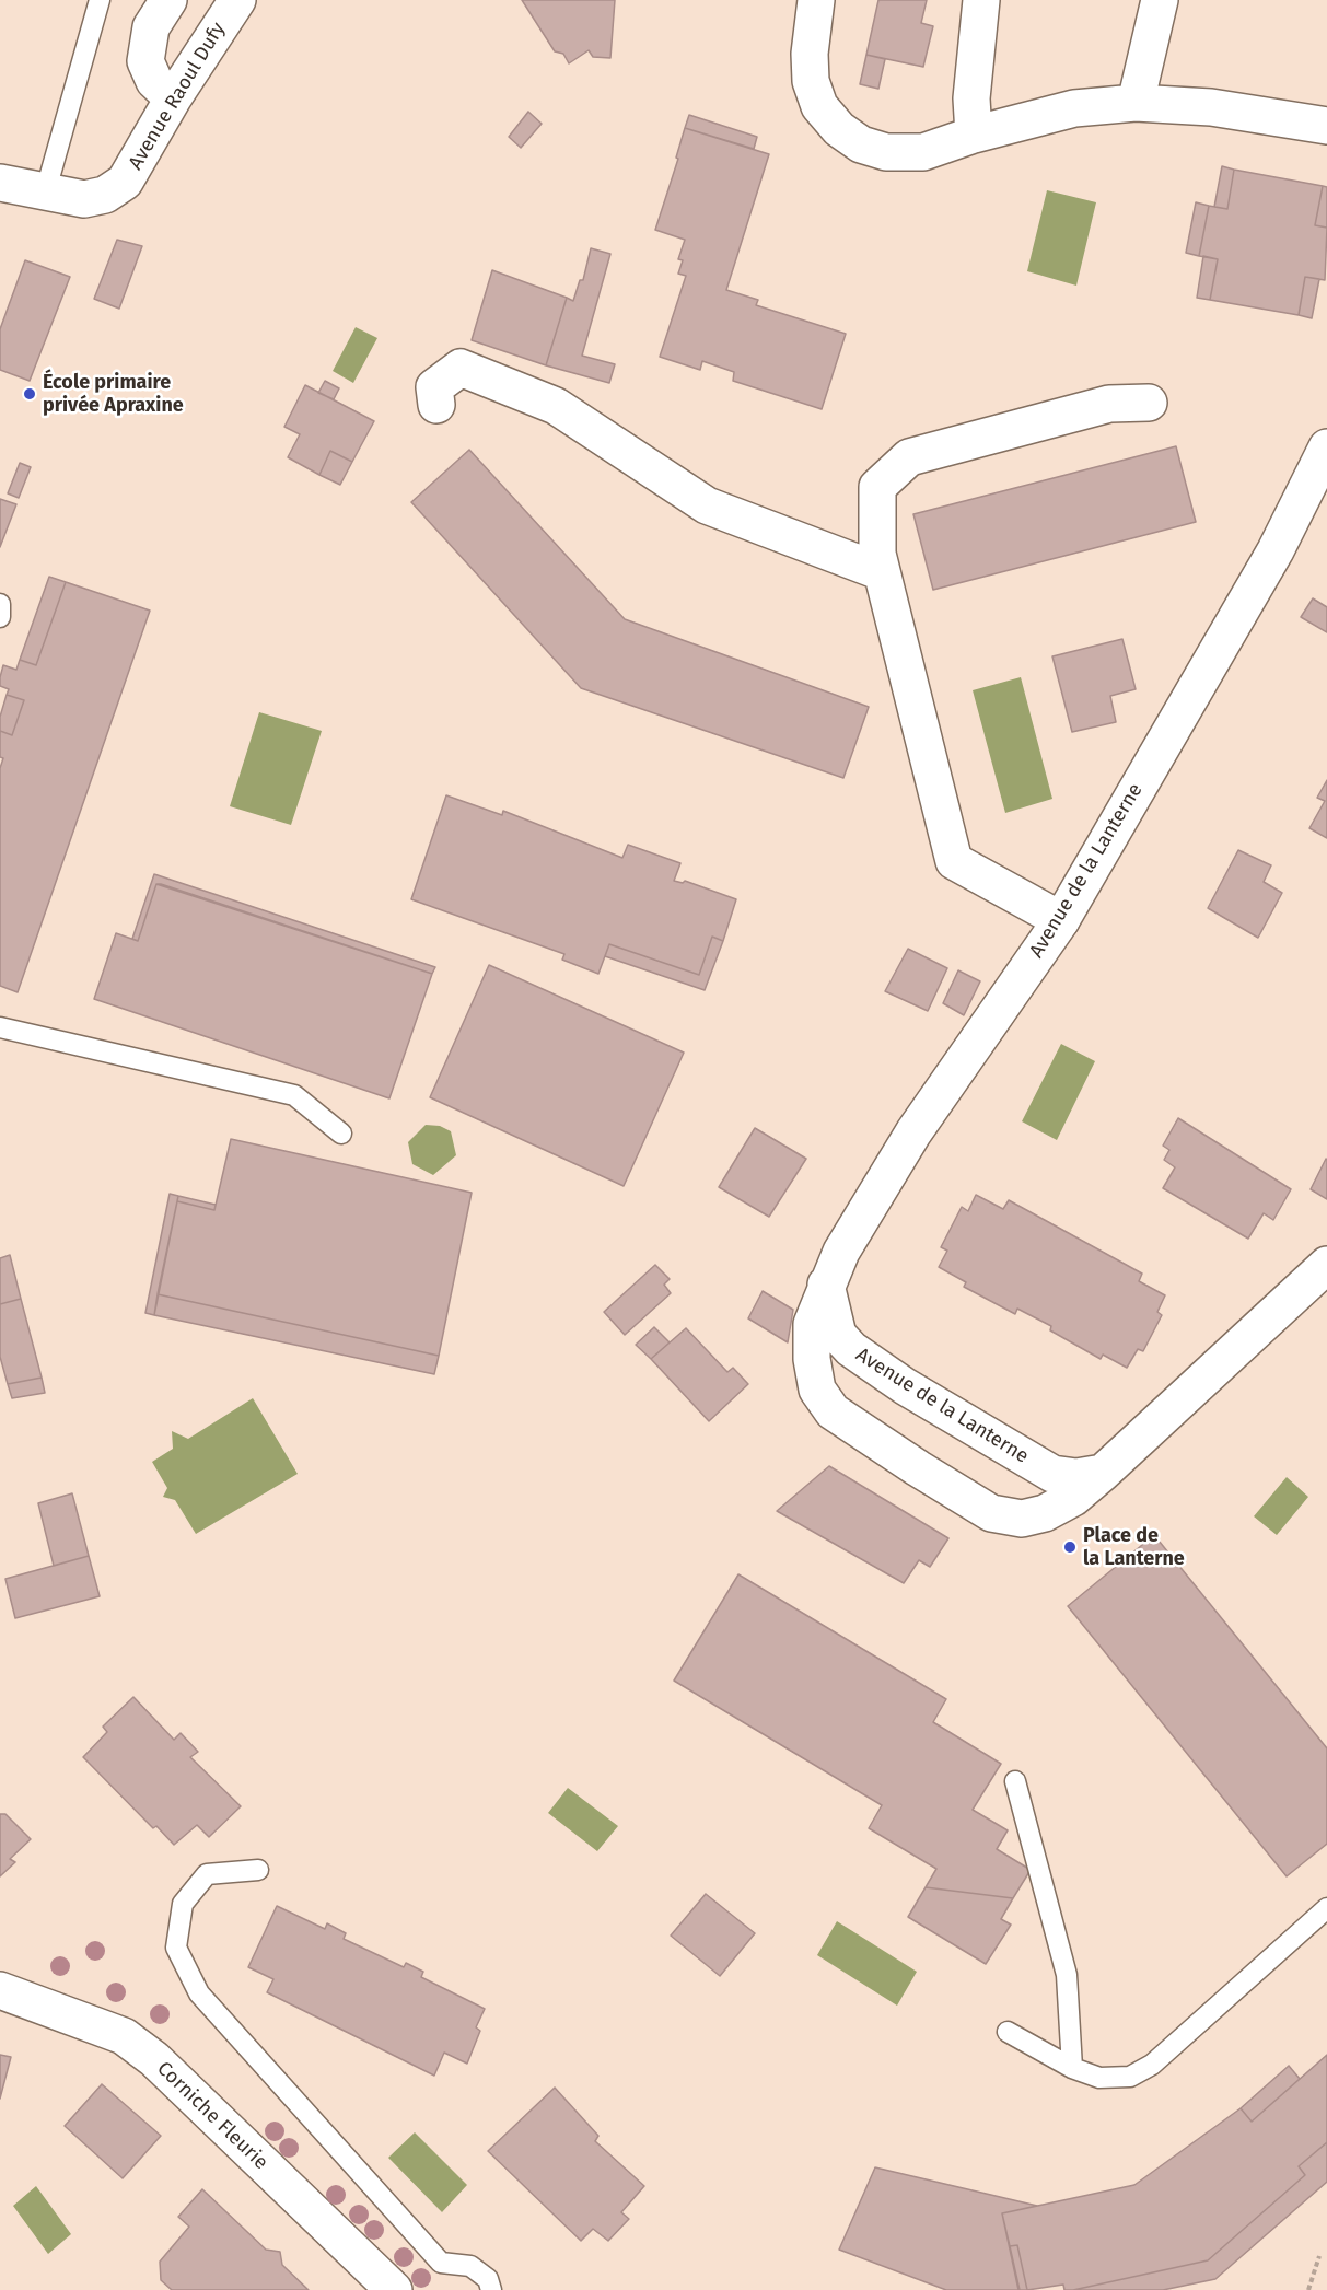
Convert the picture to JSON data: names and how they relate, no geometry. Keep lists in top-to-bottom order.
{
  "streets": {
    "street": ["Avenue Raoul Dufy", "Avenue de la Lanterne", "Corniche Fleurie"]
  },
  "places": ["École primaire privée Apraxine", "Place de la Lanterne"]
}
